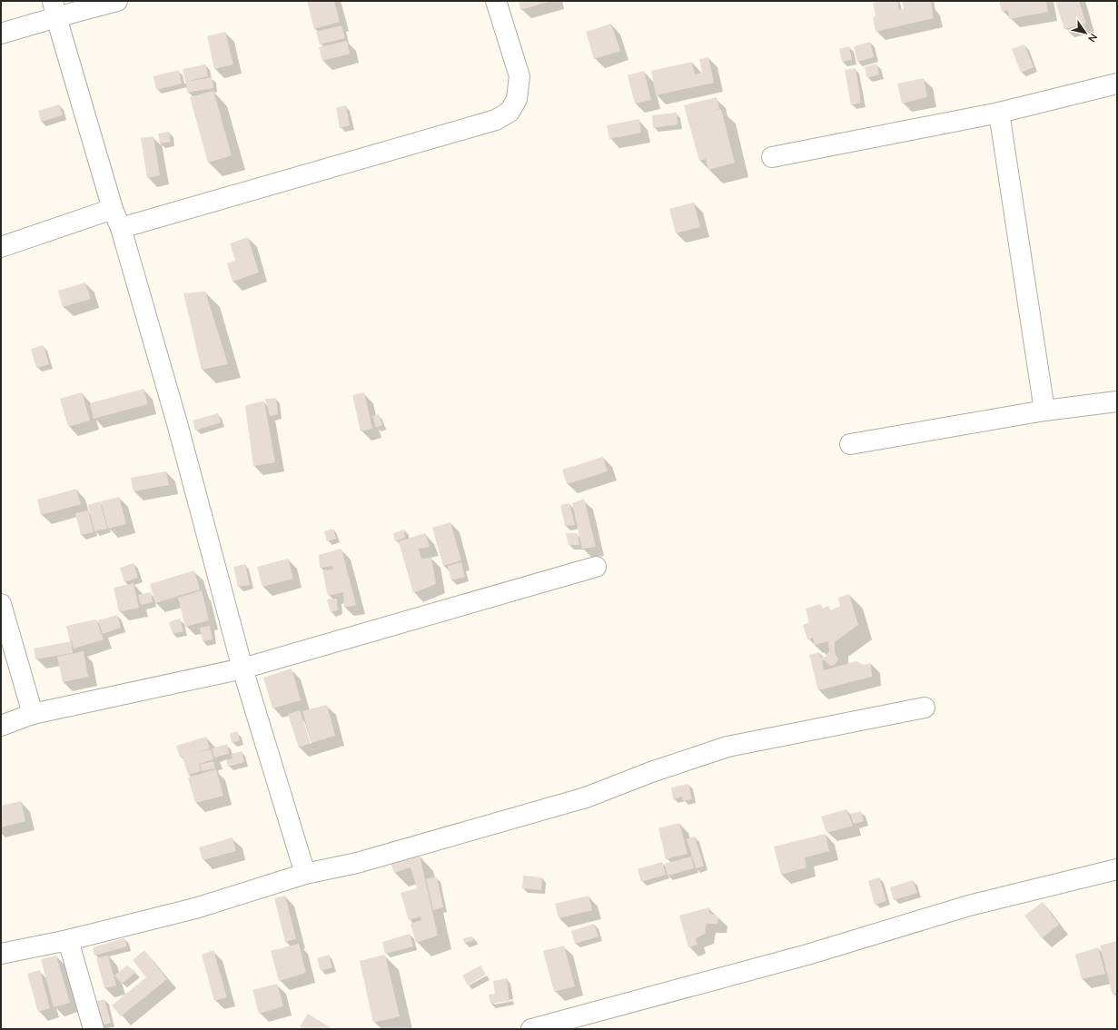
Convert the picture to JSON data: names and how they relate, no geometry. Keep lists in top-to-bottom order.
{
  "north": "bottom right"
}
